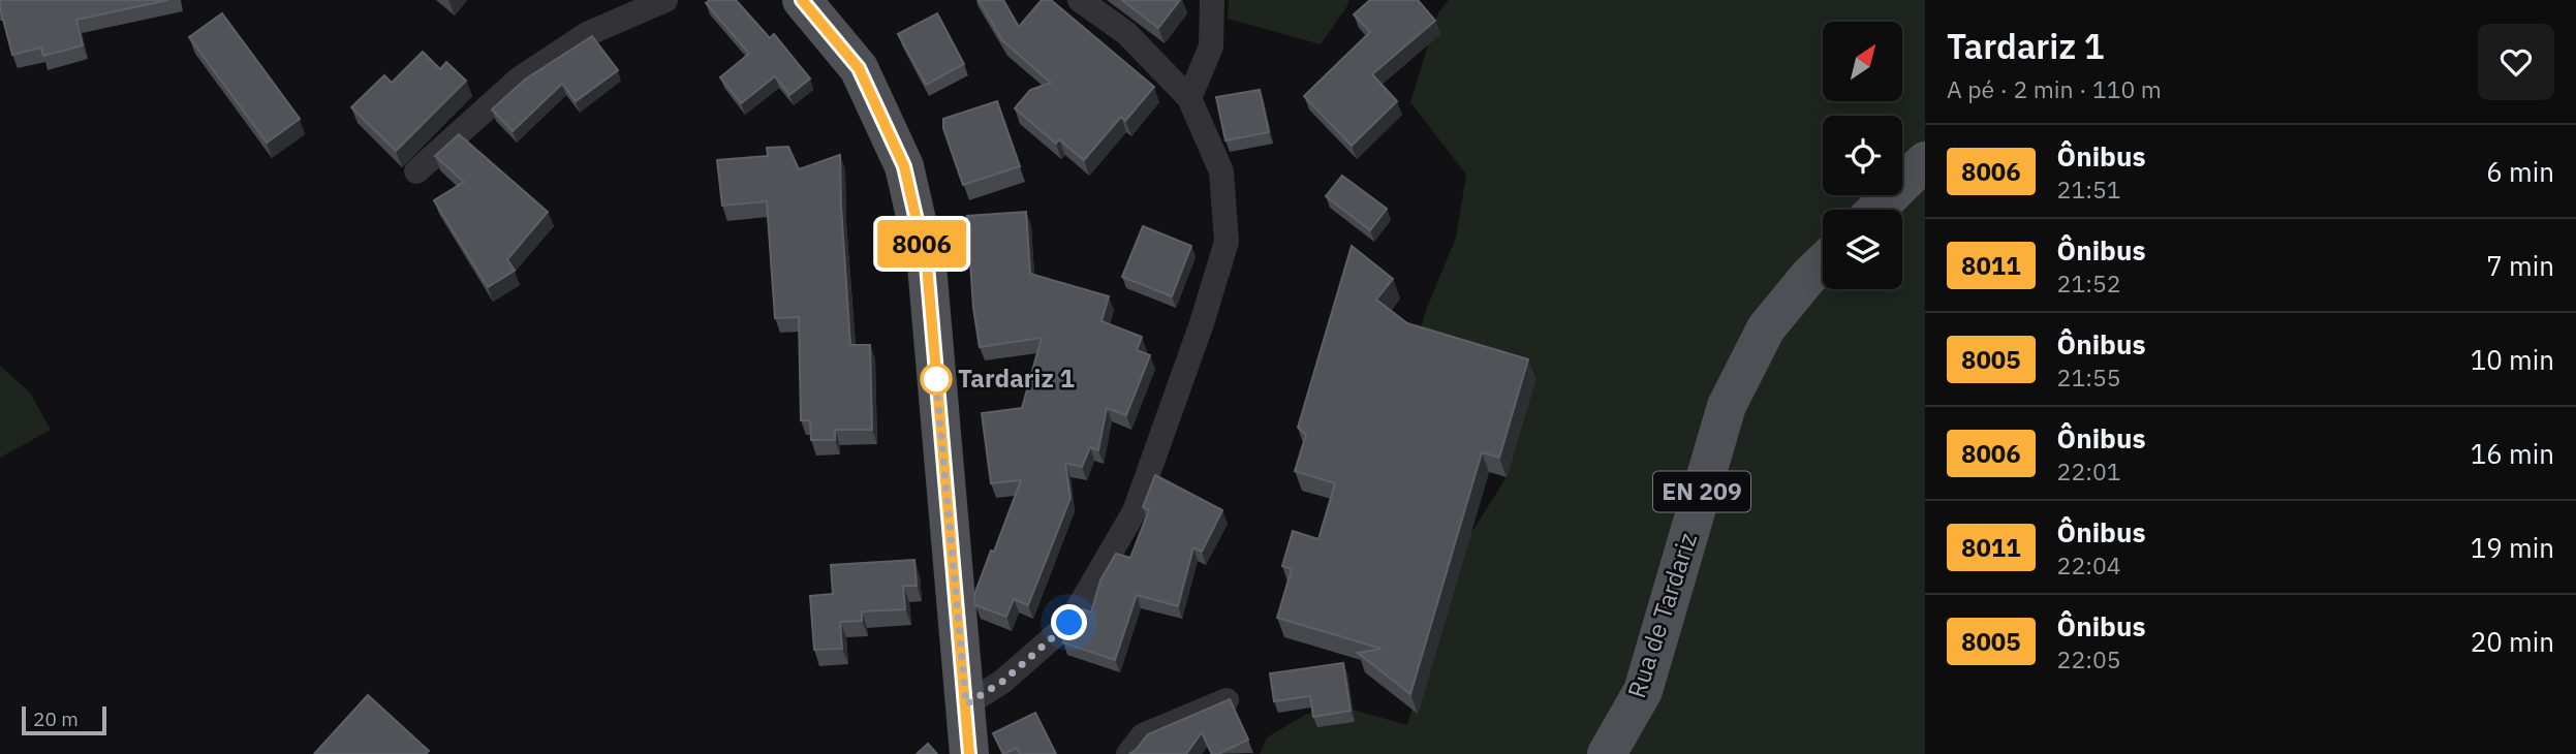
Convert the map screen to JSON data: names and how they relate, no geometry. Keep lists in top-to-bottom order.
{
  "streets": {
    "main road": ["EN 209", "Rua de Tardariz"]
  },
  "places": ["Tardariz 1"],
  "lines": ["bus line 8006"],
  "scale_bar": "20 m",
  "north": "top right",
  "page": {
    "on_map": "8006",
    "heading": ["Tardariz 1", "A pé · 2 min · 110 m"],
    "list": [
      {
        "mark": "8006",
        "name": "Ônibus",
        "note": "21:51",
        "value": "6 min"
      },
      {
        "mark": "8011",
        "name": "Ônibus",
        "note": "21:52",
        "value": "7 min"
      },
      {
        "mark": "8005",
        "name": "Ônibus",
        "note": "21:55",
        "value": "10 min"
      },
      {
        "mark": "8006",
        "name": "Ônibus",
        "note": "22:01",
        "value": "16 min"
      },
      {
        "mark": "8011",
        "name": "Ônibus",
        "note": "22:04",
        "value": "19 min"
      },
      {
        "mark": "8005",
        "name": "Ônibus",
        "note": "22:05",
        "value": "20 min"
      }
    ],
    "scale": "20 m"
  }
}
